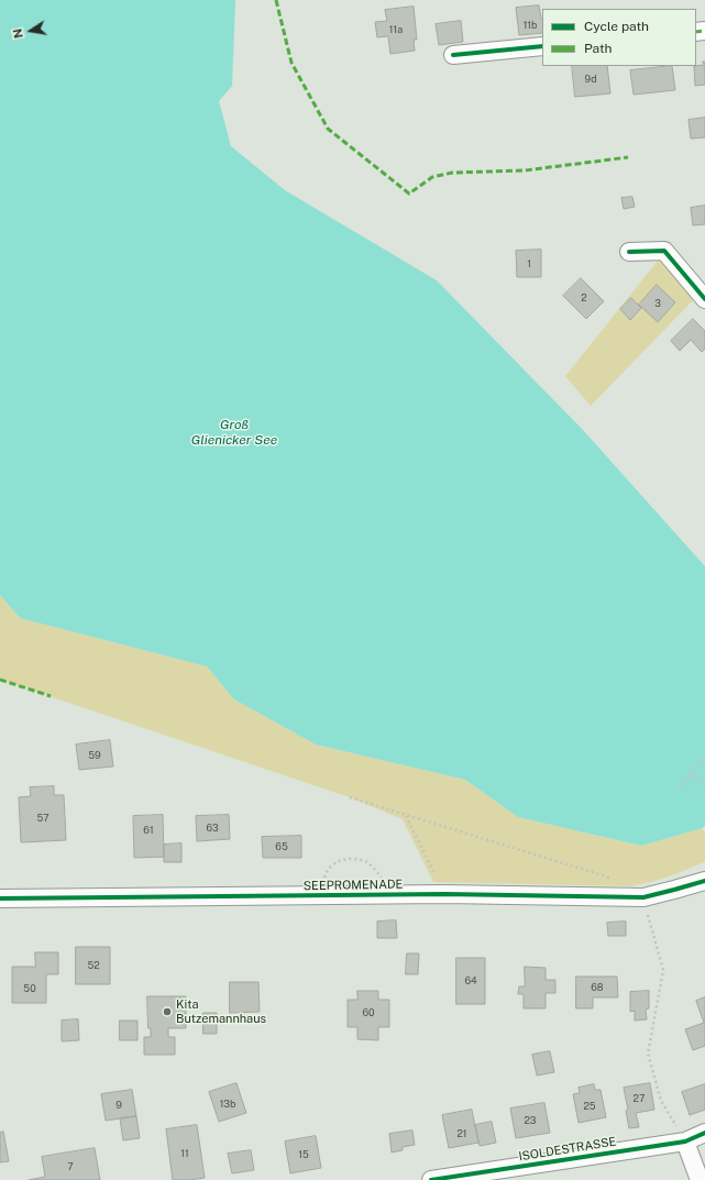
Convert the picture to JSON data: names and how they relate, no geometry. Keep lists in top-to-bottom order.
{
  "streets": {
    "street": ["SEEPROMENADE", "ISOLDESTRASSE"]
  },
  "water": ["Groß Glienicker See"],
  "places": ["Kita Butzemannhaus"],
  "house_numbers": [
    "11b",
    "11a",
    "9d",
    "1",
    "2",
    "3",
    "59",
    "57",
    "63",
    "61",
    "65",
    "52",
    "64",
    "68",
    "50",
    "60",
    "27",
    "13b",
    "9",
    "25",
    "23",
    "21",
    "11",
    "15",
    "7"
  ],
  "legend": ["Cycle path", "Path"],
  "north": "left"
}
